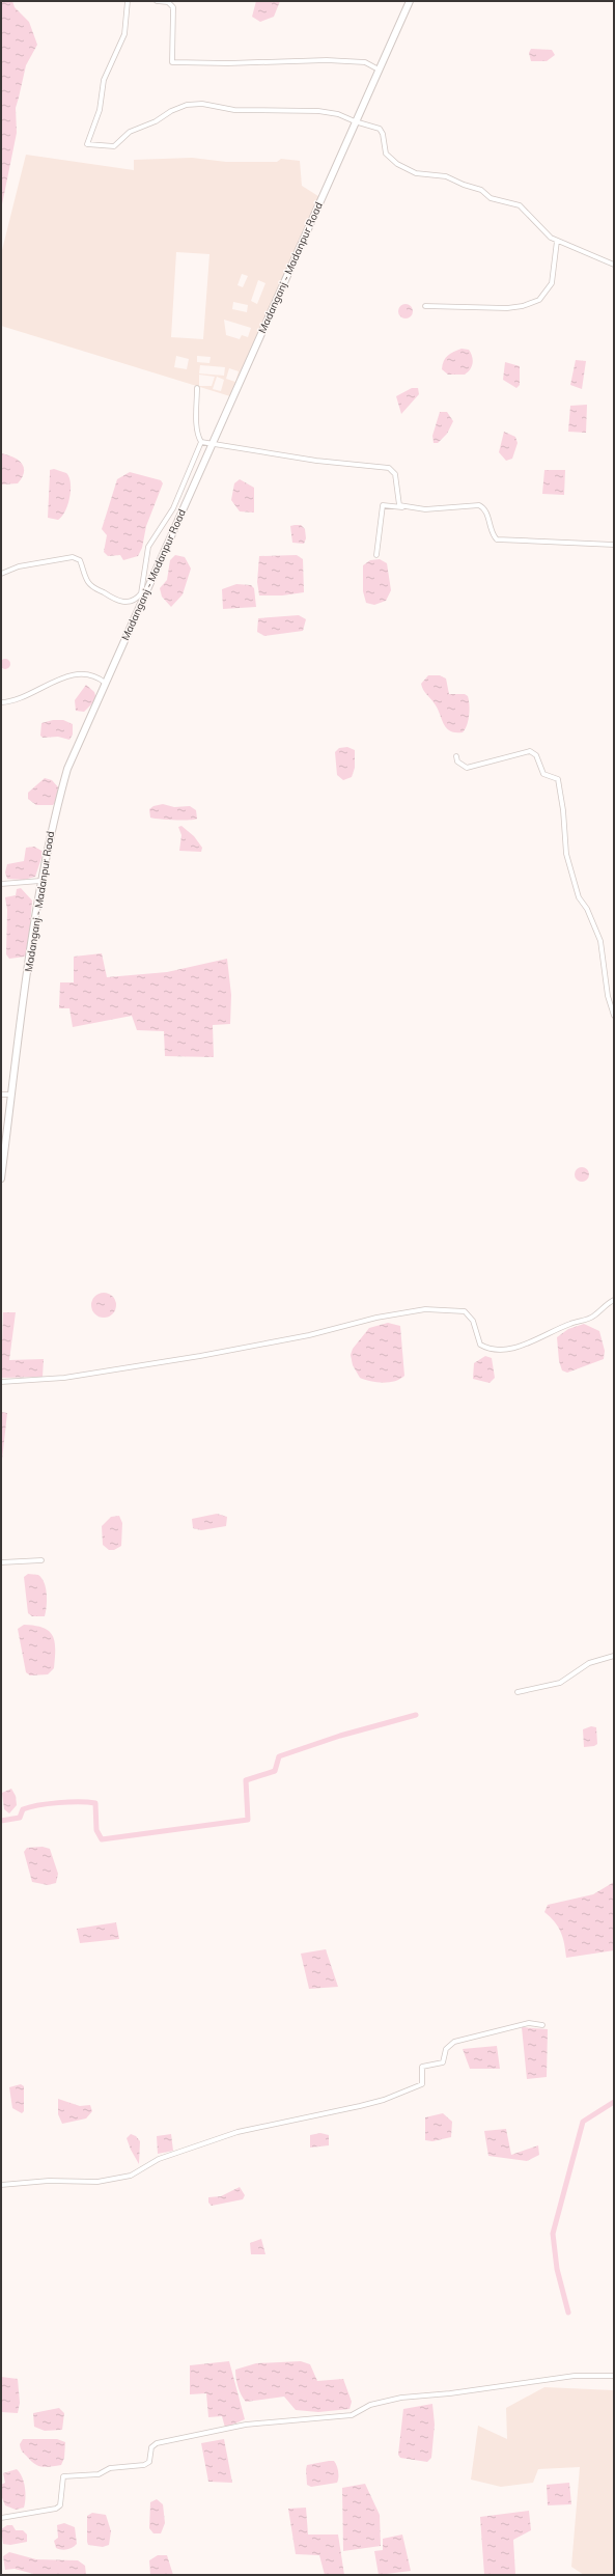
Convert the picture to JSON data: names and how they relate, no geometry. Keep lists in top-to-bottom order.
{
  "streets": {
    "main road": ["Madanganj - Madanpur Road"]
  }
}
